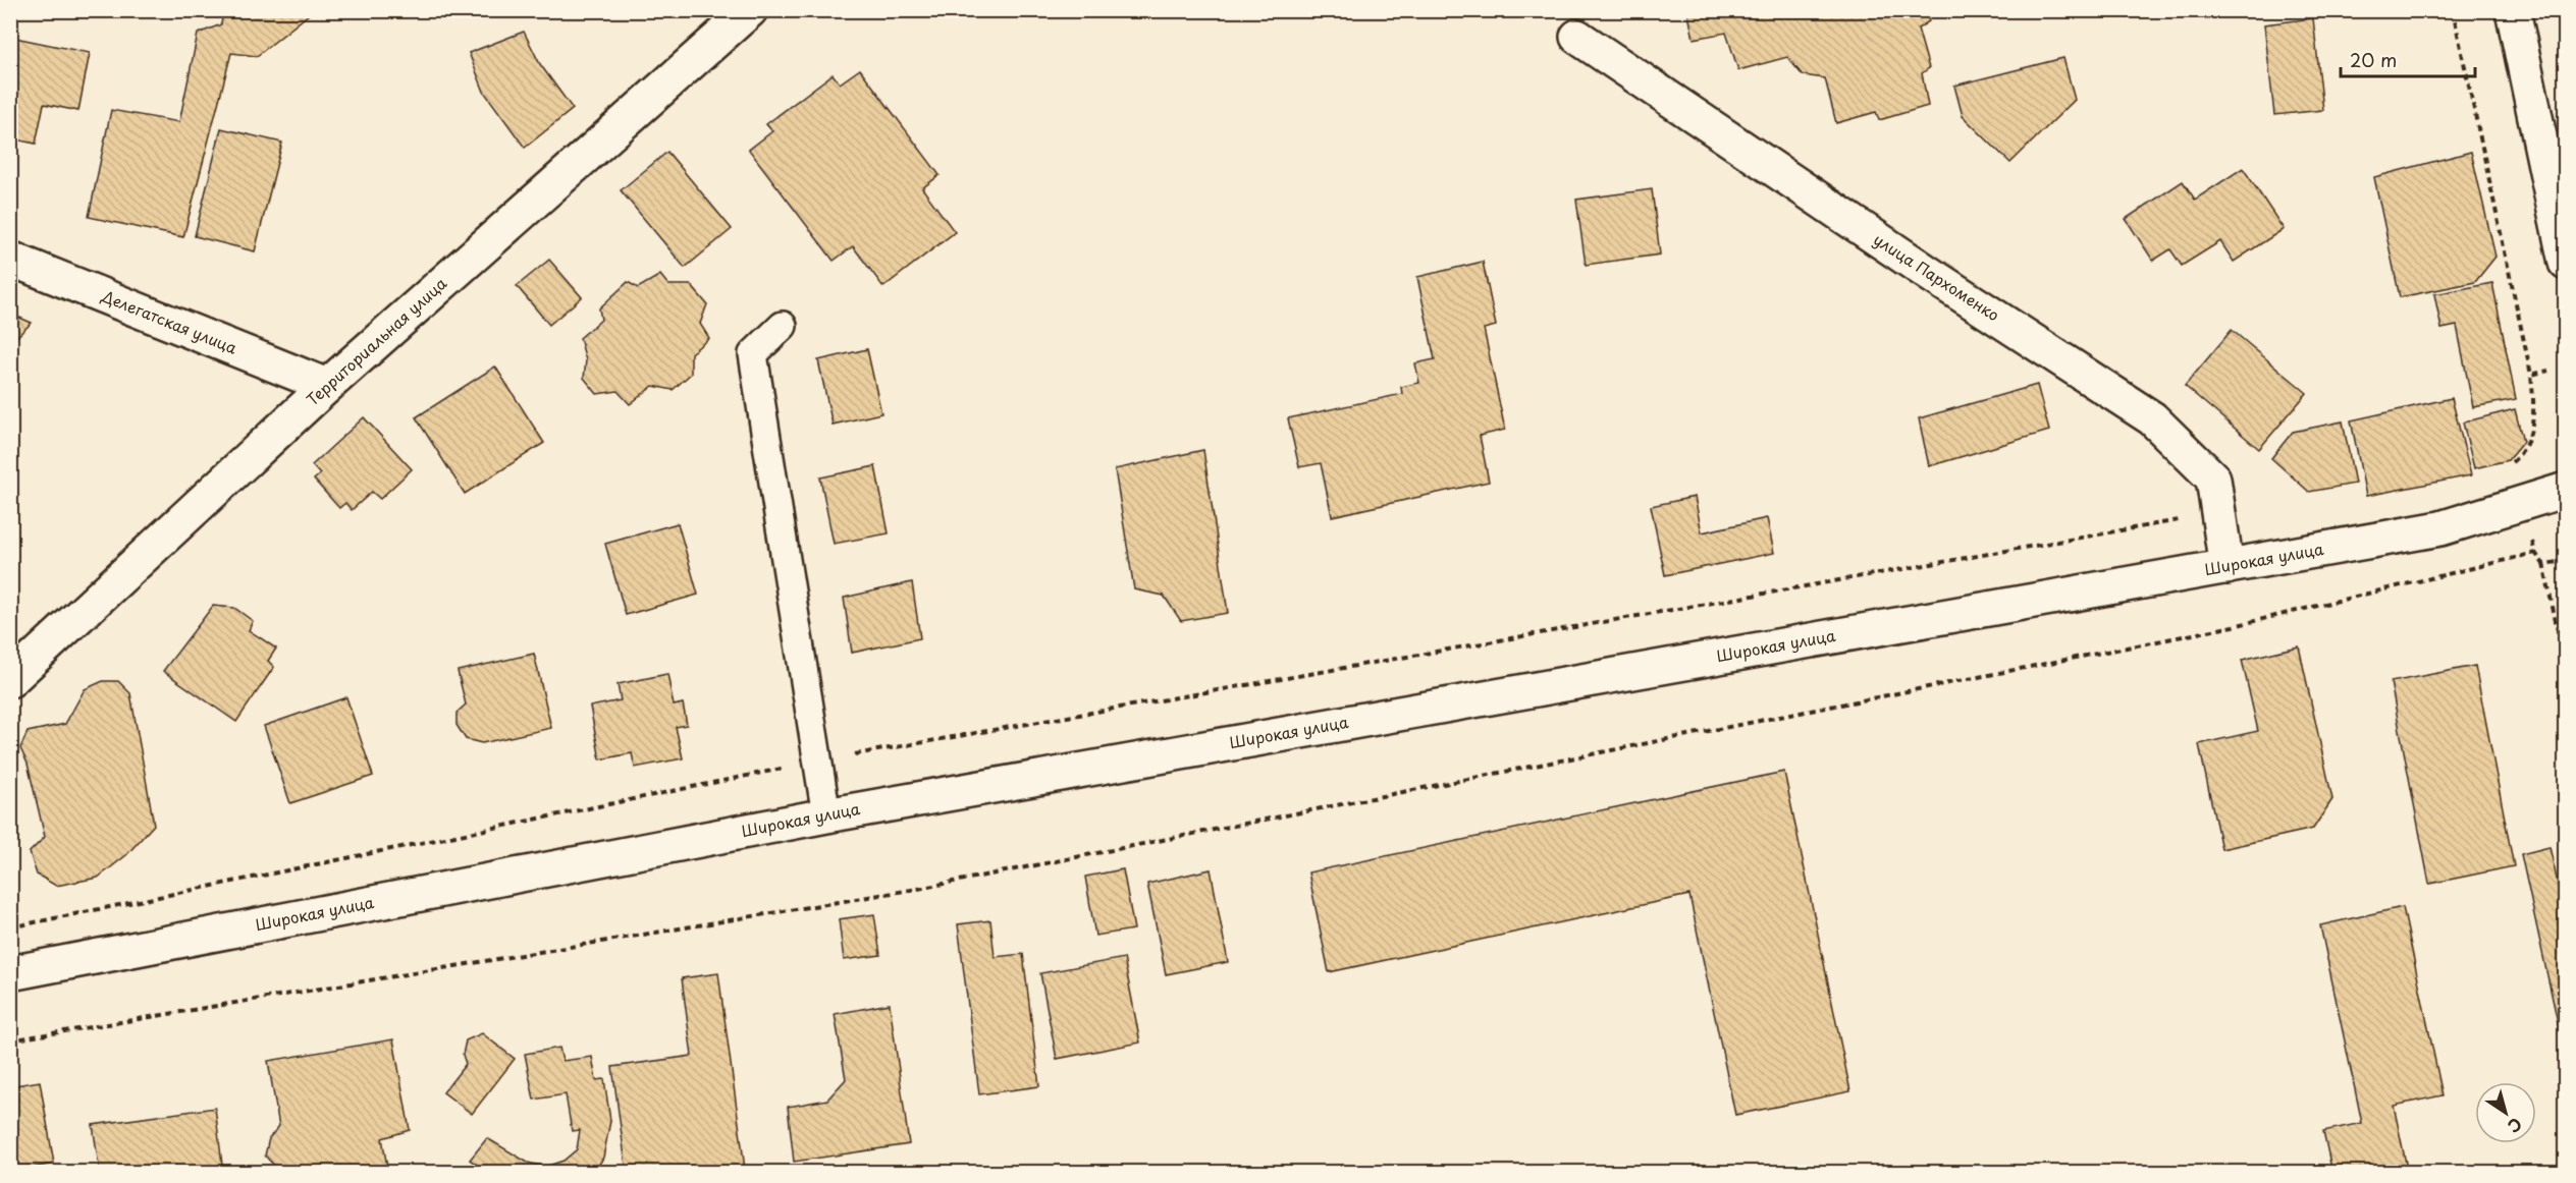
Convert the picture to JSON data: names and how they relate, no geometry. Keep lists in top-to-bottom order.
{
  "streets": {
    "street": [
      "улица Пархоменко",
      "Делегатская улица",
      "Территориальная улица",
      "Широкая улица"
    ]
  },
  "crossings": [
    ["улица Пархоменко", "Широкая улица"],
    ["Делегатская улица", "Территориальная улица"]
  ],
  "scale_bar": "20 m",
  "north": "bottom right"
}
